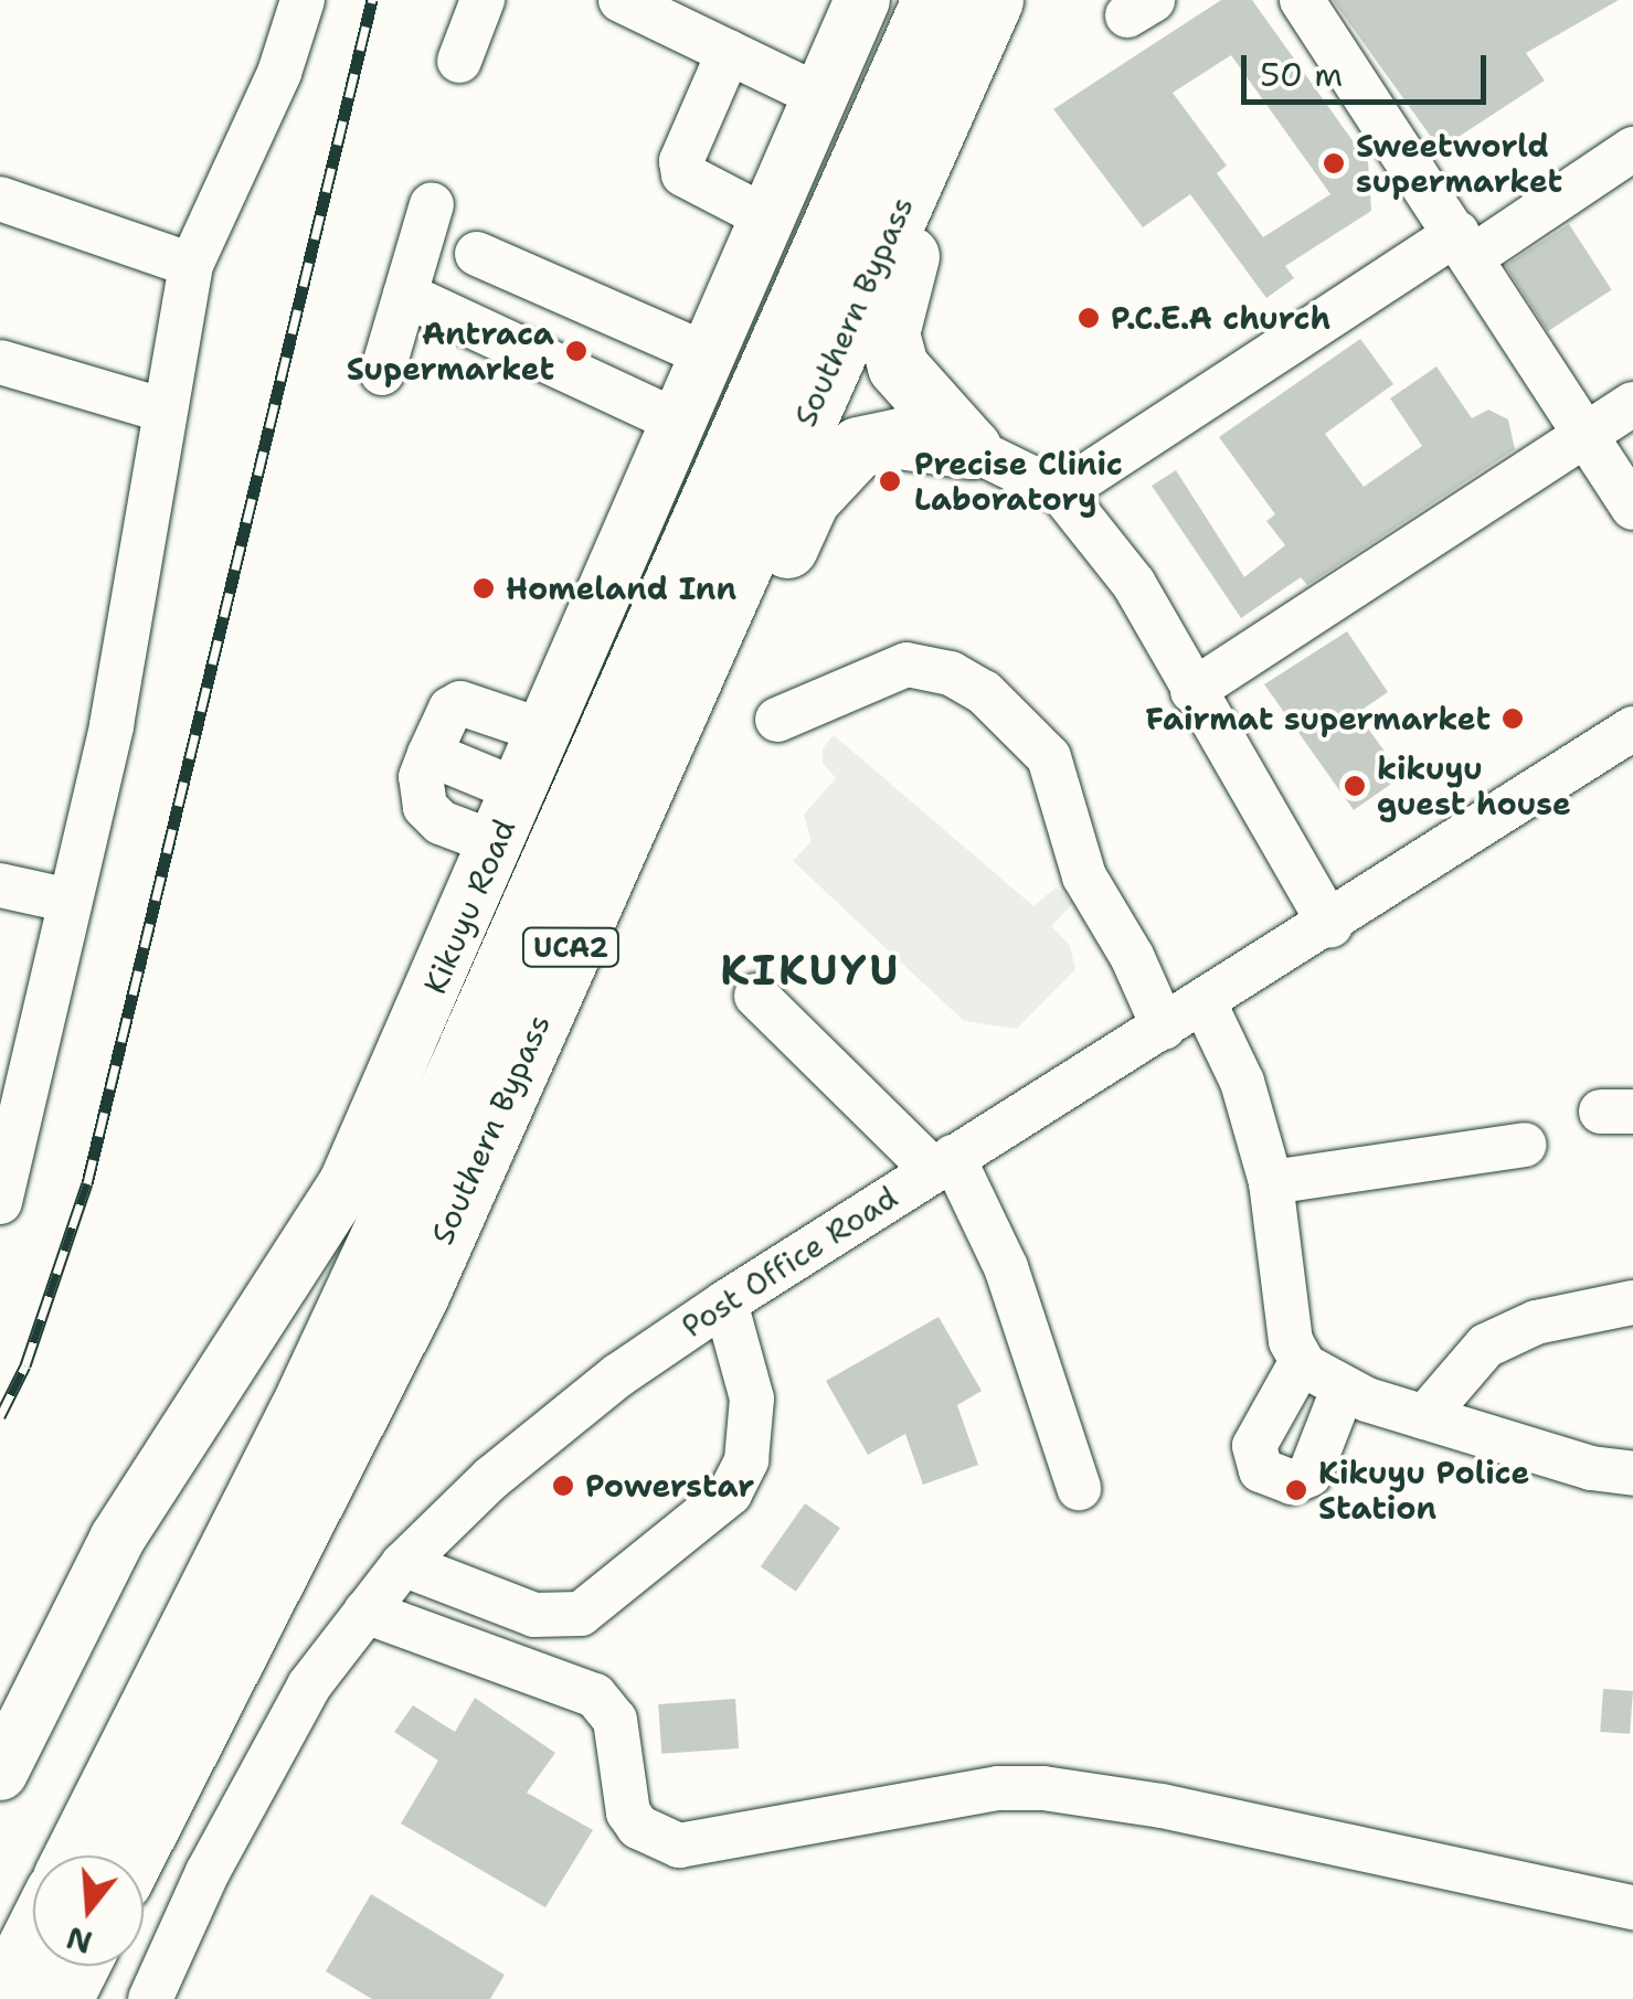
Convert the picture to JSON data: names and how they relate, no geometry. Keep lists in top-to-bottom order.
{
  "streets": {
    "highway": ["Southern Bypass", "UCA2"],
    "main road": ["Kikuyu Road"],
    "street": ["Post Office Road"]
  },
  "districts": ["KIKUYU"],
  "places": [
    "Sweetworld supermarket",
    "P.C.E.A church",
    "Antraca Supermarket",
    "Precise Clinic Laboratory",
    "Homeland Inn",
    "Fairmat supermarket",
    "kikuyu guest house",
    "Powerstar",
    "Kikuyu Police Station"
  ],
  "scale_bar": "50 m",
  "north": "bottom"
}
